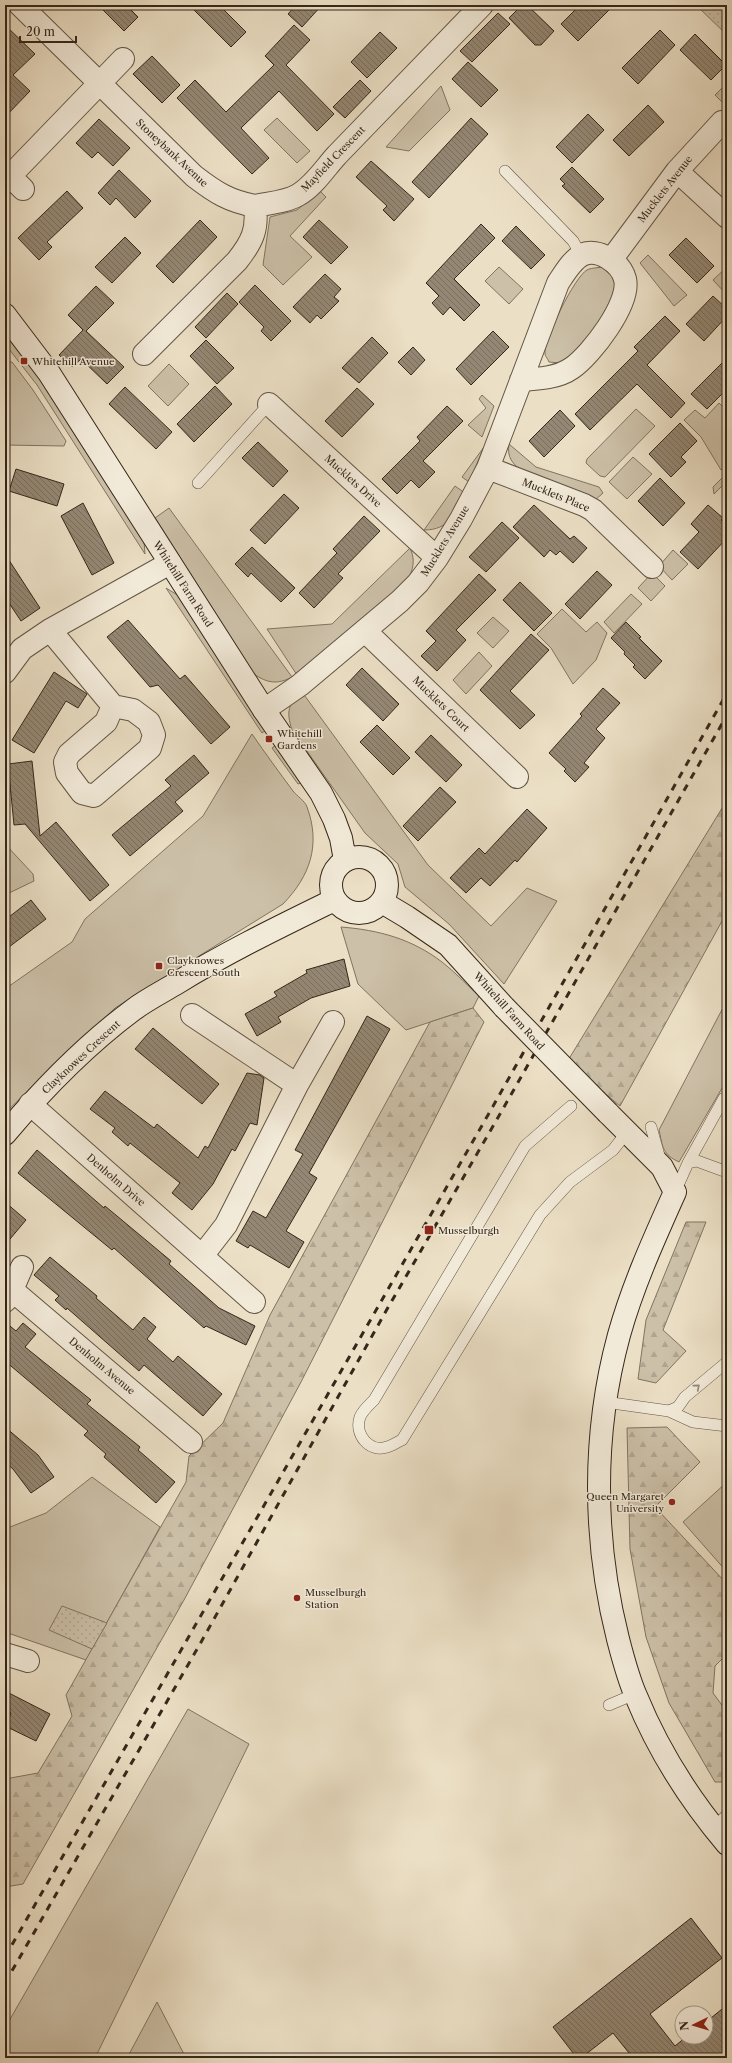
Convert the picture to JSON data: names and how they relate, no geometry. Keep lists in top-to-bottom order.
{
  "streets": {
    "street": [
      "Stoneybank Avenue",
      "Mayfield Crescent",
      "Mucklets Avenue",
      "Mucklets Drive",
      "Mucklets Place",
      "Whitehill Farm Road",
      "Mucklets Court",
      "Clayknowes Crescent",
      "Denholm Drive",
      "Denholm Avenue"
    ]
  },
  "crossings": [
    ["Stoneybank Avenue", "Mayfield Crescent"],
    ["Mucklets Avenue", "Mucklets Drive"],
    ["Mucklets Avenue", "Mucklets Place"],
    ["Mucklets Avenue", "Whitehill Farm Road"],
    ["Mucklets Avenue", "Mucklets Court"],
    ["Whitehill Farm Road", "Clayknowes Crescent"],
    ["Clayknowes Crescent", "Denholm Drive"]
  ],
  "places": {
    "transit": [
      "Whitehill Avenue",
      "Whitehill Gardens",
      "Clayknowes Crescent South",
      "Musselburgh"
    ],
    "other": ["Queen Margaret University", "Musselburgh Station"]
  },
  "scale_bar": "20 m",
  "north": "left"
}
